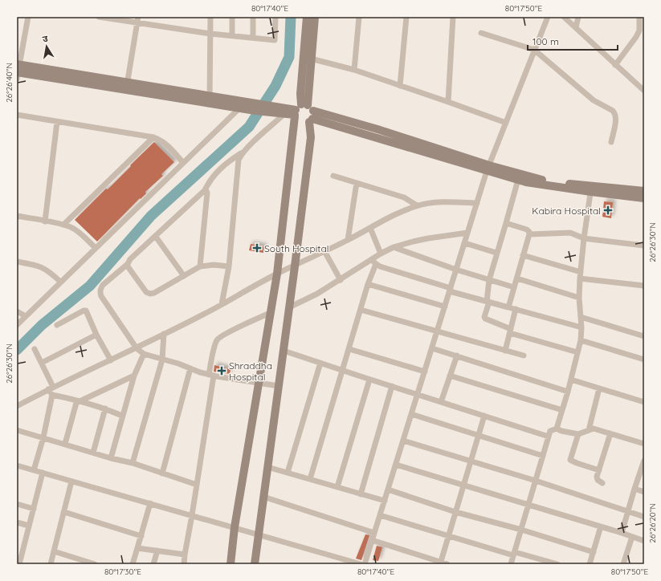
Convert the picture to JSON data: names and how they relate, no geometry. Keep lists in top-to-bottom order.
{
  "places": {
    "health": ["Kabira Hospital", "South Hospital", "Shraddha Hospital"]
  },
  "scale_bar": "100 m",
  "north": "top",
  "coordinates": [
    "80°17'40\"E",
    "80°17'50\"E",
    "26°26'40\"N",
    "26°26'30\"N",
    "26°26'20\"N",
    "80°17'30\"E"
  ]
}
